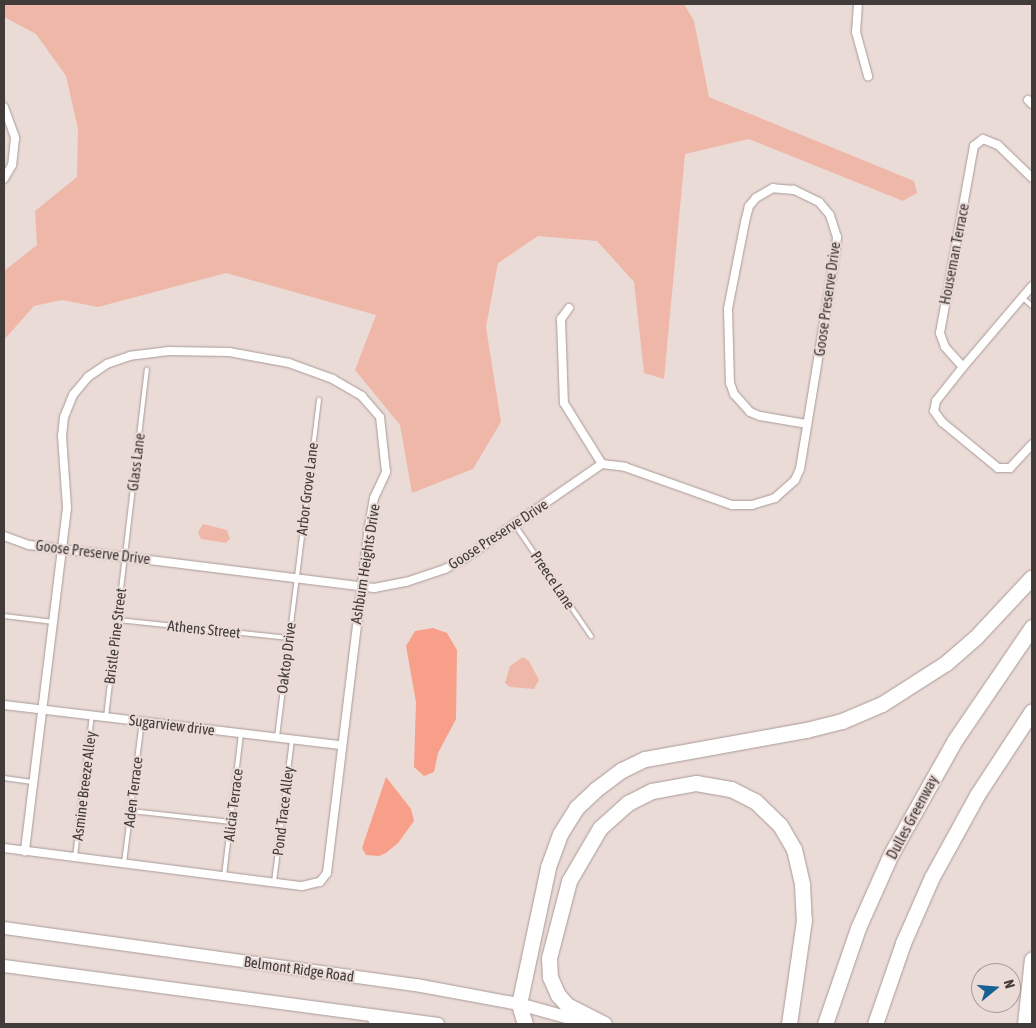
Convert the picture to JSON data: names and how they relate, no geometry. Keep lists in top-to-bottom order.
{
  "streets": {
    "highway": ["Dulles Greenway"],
    "main road": ["Belmont Ridge Road"],
    "street": [
      "Houseman Terrace",
      "Goose Preserve Drive",
      "Ashburn Heights Drive",
      "Sugarview drive"
    ],
    "lane": [
      "Glass Lane",
      "Arbor Grove Lane",
      "Preece Lane",
      "Athens Street",
      "Bristle Pine Street",
      "Oaktop Drive",
      "Asmine Breeze Alley",
      "Aden Terrace",
      "Alicia Terrace",
      "Pond Trace Alley"
    ]
  },
  "crossings": [
    ["Goose Preserve Drive", "Glass Lane"],
    ["Goose Preserve Drive", "Arbor Grove Lane"],
    ["Goose Preserve Drive", "Ashburn Heights Drive"],
    ["Goose Preserve Drive", "Preece Lane"],
    ["Goose Preserve Drive", "Bristle Pine Street"],
    ["Goose Preserve Drive", "Oaktop Drive"],
    ["Glass Lane", "Bristle Pine Street"],
    ["Arbor Grove Lane", "Oaktop Drive"],
    ["Ashburn Heights Drive", "Sugarview drive"],
    ["Ashburn Heights Drive", "Asmine Breeze Alley"],
    ["Ashburn Heights Drive", "Aden Terrace"],
    ["Ashburn Heights Drive", "Alicia Terrace"],
    ["Ashburn Heights Drive", "Pond Trace Alley"],
    ["Athens Street", "Bristle Pine Street"],
    ["Athens Street", "Oaktop Drive"],
    ["Bristle Pine Street", "Sugarview drive"],
    ["Oaktop Drive", "Sugarview drive"],
    ["Sugarview drive", "Asmine Breeze Alley"],
    ["Sugarview drive", "Aden Terrace"],
    ["Sugarview drive", "Alicia Terrace"],
    ["Sugarview drive", "Pond Trace Alley"]
  ],
  "north": "right"
}
